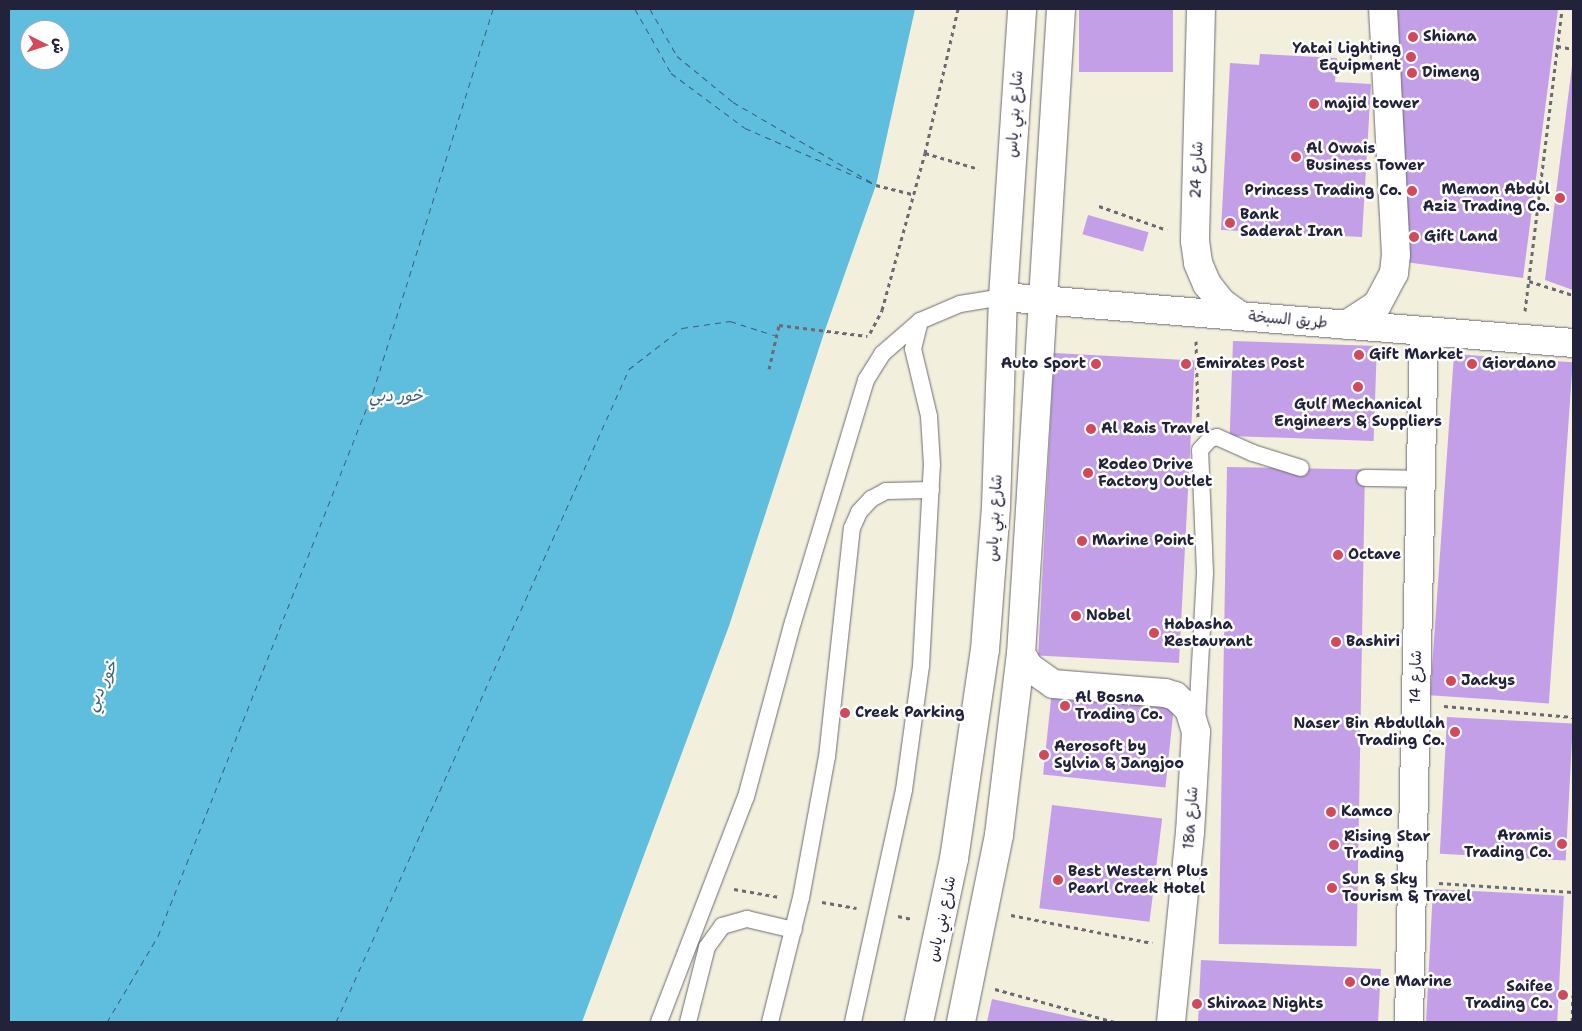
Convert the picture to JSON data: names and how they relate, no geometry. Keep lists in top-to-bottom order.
{
  "streets": {
    "street": [
      "شارع بني ياس",
      "شارع 24",
      "طريق السبخة",
      "شارع 14",
      "18a شارع"
    ]
  },
  "crossings": [
    ["شارع بني ياس", "طريق السبخة"],
    ["شارع 24", "طريق السبخة"],
    ["طريق السبخة", "شارع 14"]
  ],
  "water": ["خور دبي"],
  "places": [
    "Shiana",
    "Yatai Lighting Equipment",
    "Dimeng",
    "majid tower",
    "Al Owais Business Tower",
    "Princess Trading Co.",
    "Memon Abdul Aziz Trading Co.",
    "Bank Saderat Iran",
    "Gift Land",
    "Gift Market",
    "Auto Sport",
    "Emirates Post",
    "Giordano",
    "Gulf Mechanical Engineers & Suppliers",
    "Al Rais Travel",
    "Rodeo Drive Factory Outlet",
    "Marine Point",
    "Octave",
    "Nobel",
    "Habasha Restaurant",
    "Bashiri",
    "Jackys",
    "Al Bosna Trading Co.",
    "Creek Parking",
    "Naser Bin Abdullah Trading Co.",
    "Aerosoft by Sylvia & Jangjoo",
    "Kamco",
    "Aramis Trading Co.",
    "Rising Star Trading",
    "Best Western Plus Pearl Creek Hotel",
    "Sun & Sky Tourism & Travel",
    "One Marine",
    "Saifee Trading Co.",
    "Shiraaz Nights"
  ],
  "north": "right"
}
